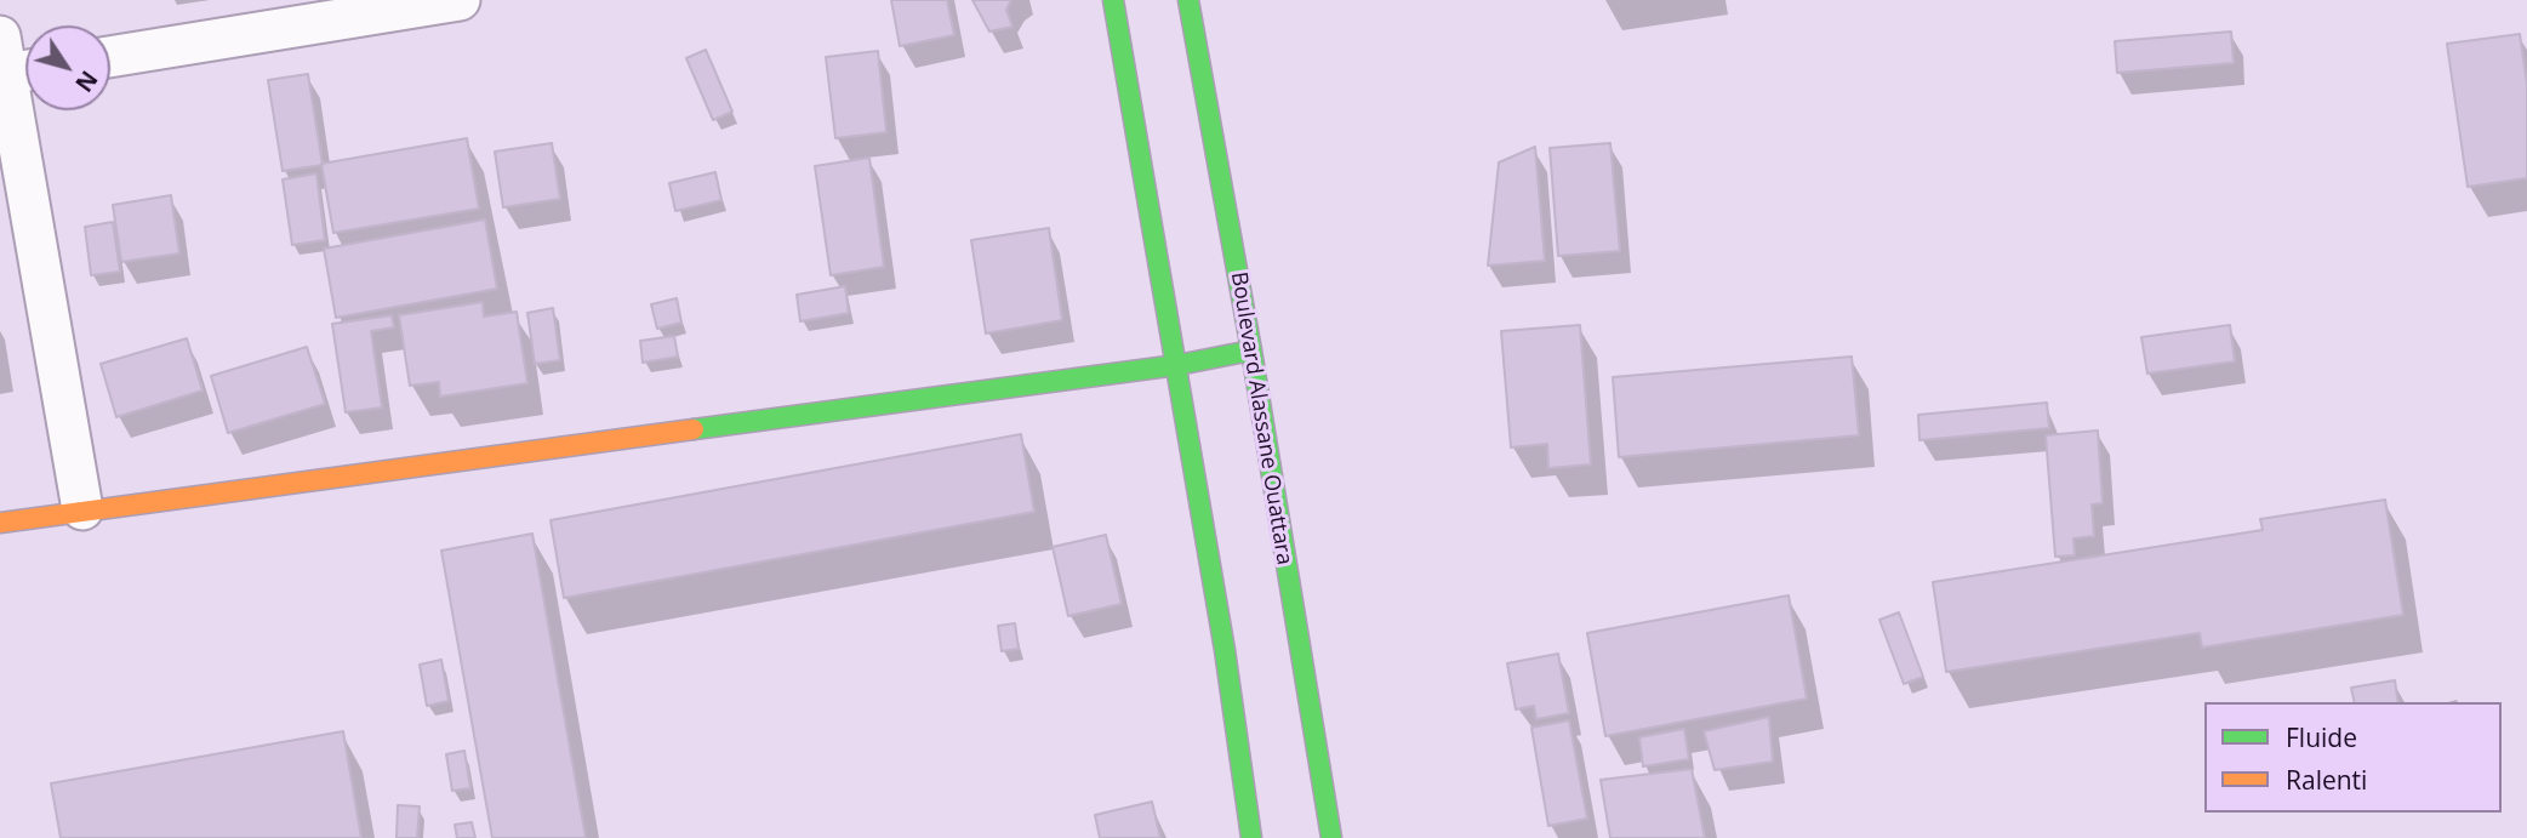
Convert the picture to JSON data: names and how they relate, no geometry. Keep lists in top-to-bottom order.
{
  "streets": {
    "main road": ["Boulevard Alassane Ouattara"]
  },
  "legend": ["Fluide", "Ralenti"],
  "north": "bottom right"
}
